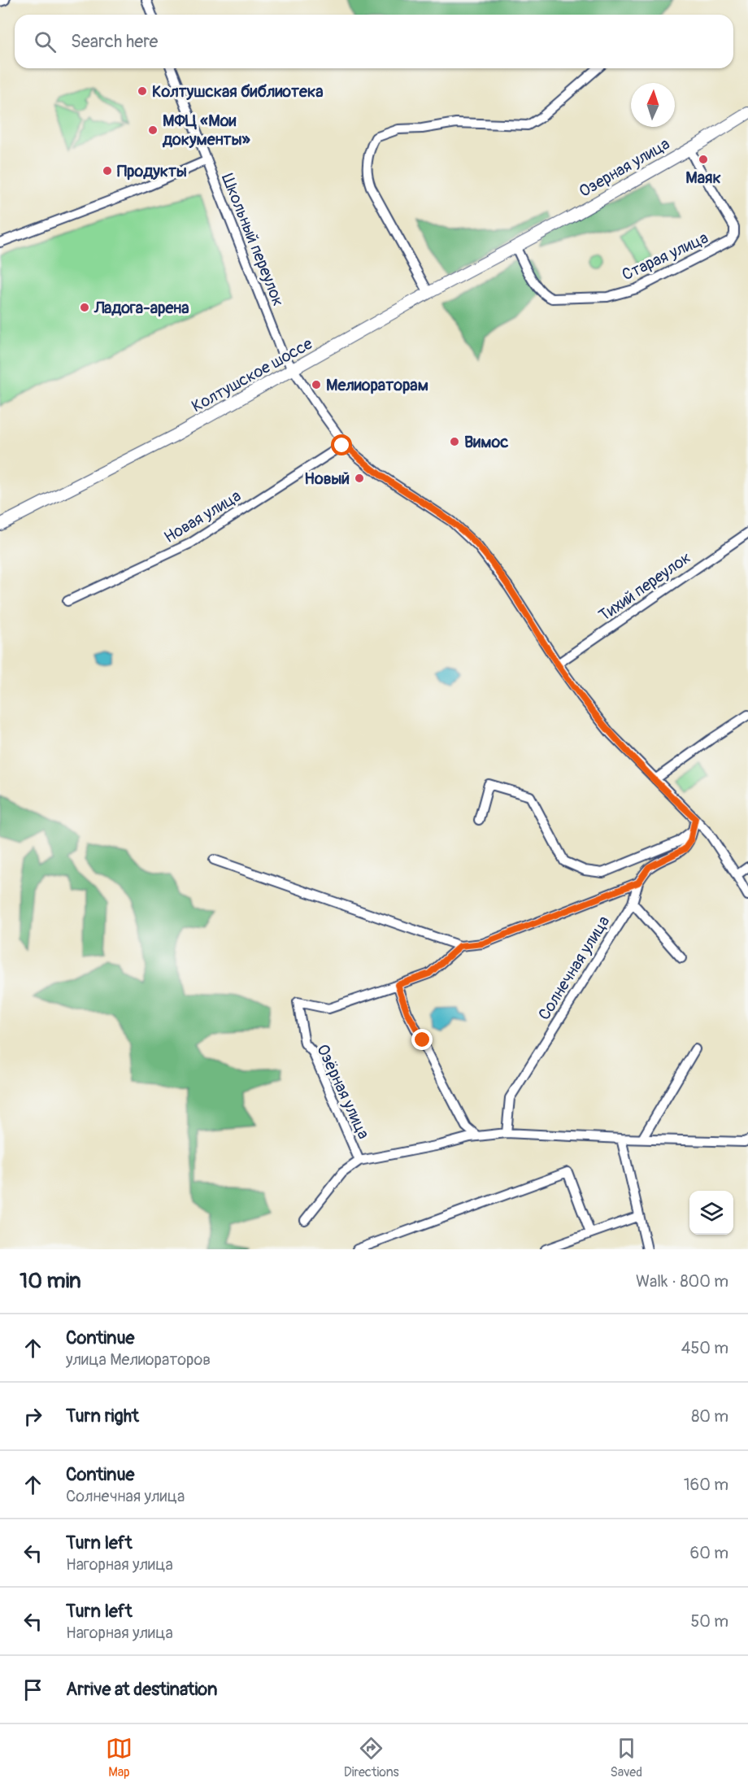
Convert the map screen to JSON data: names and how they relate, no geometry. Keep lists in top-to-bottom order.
{
  "streets": {
    "main road": ["Озерная улица", "Колтушское шоссе"],
    "street": [
      "Школьный переулок",
      "Старая улица",
      "Новая улица",
      "Тихий переулок",
      "Солнечная улица",
      "Озёрная улица"
    ]
  },
  "crossings": [
    ["Озерная улица", "Старая улица"],
    ["Озерная улица", "Колтушское шоссе"],
    ["Школьный переулок", "Колтушское шоссе"],
    ["Школьный переулок", "Новая улица"],
    ["Школьный переулок", "Тихий переулок"],
    ["Старая улица", "Колтушское шоссе"],
    ["Солнечная улица", "Озёрная улица"]
  ],
  "places": [
    "Колтушская библиотека",
    "МФЦ «Мои документы»",
    "Маяк",
    "Продукты",
    "Ладога-арена",
    "Мелиораторам",
    "Вимос",
    "Новый"
  ],
  "north": "top",
  "page": {
    "search": "Search here",
    "heading": ["10 min", "Walk · 800 m"],
    "list": [
      ["Continue", "улица Мелиораторов", "450 m"],
      ["Turn right", "80 m"],
      ["Continue", "Солнечная улица", "160 m"],
      ["Turn left", "Нагорная улица", "60 m"],
      ["Turn left", "Нагорная улица", "50 m"],
      "Arrive at destination"
    ],
    "nav": ["Map", "Directions", "Saved"]
  }
}
